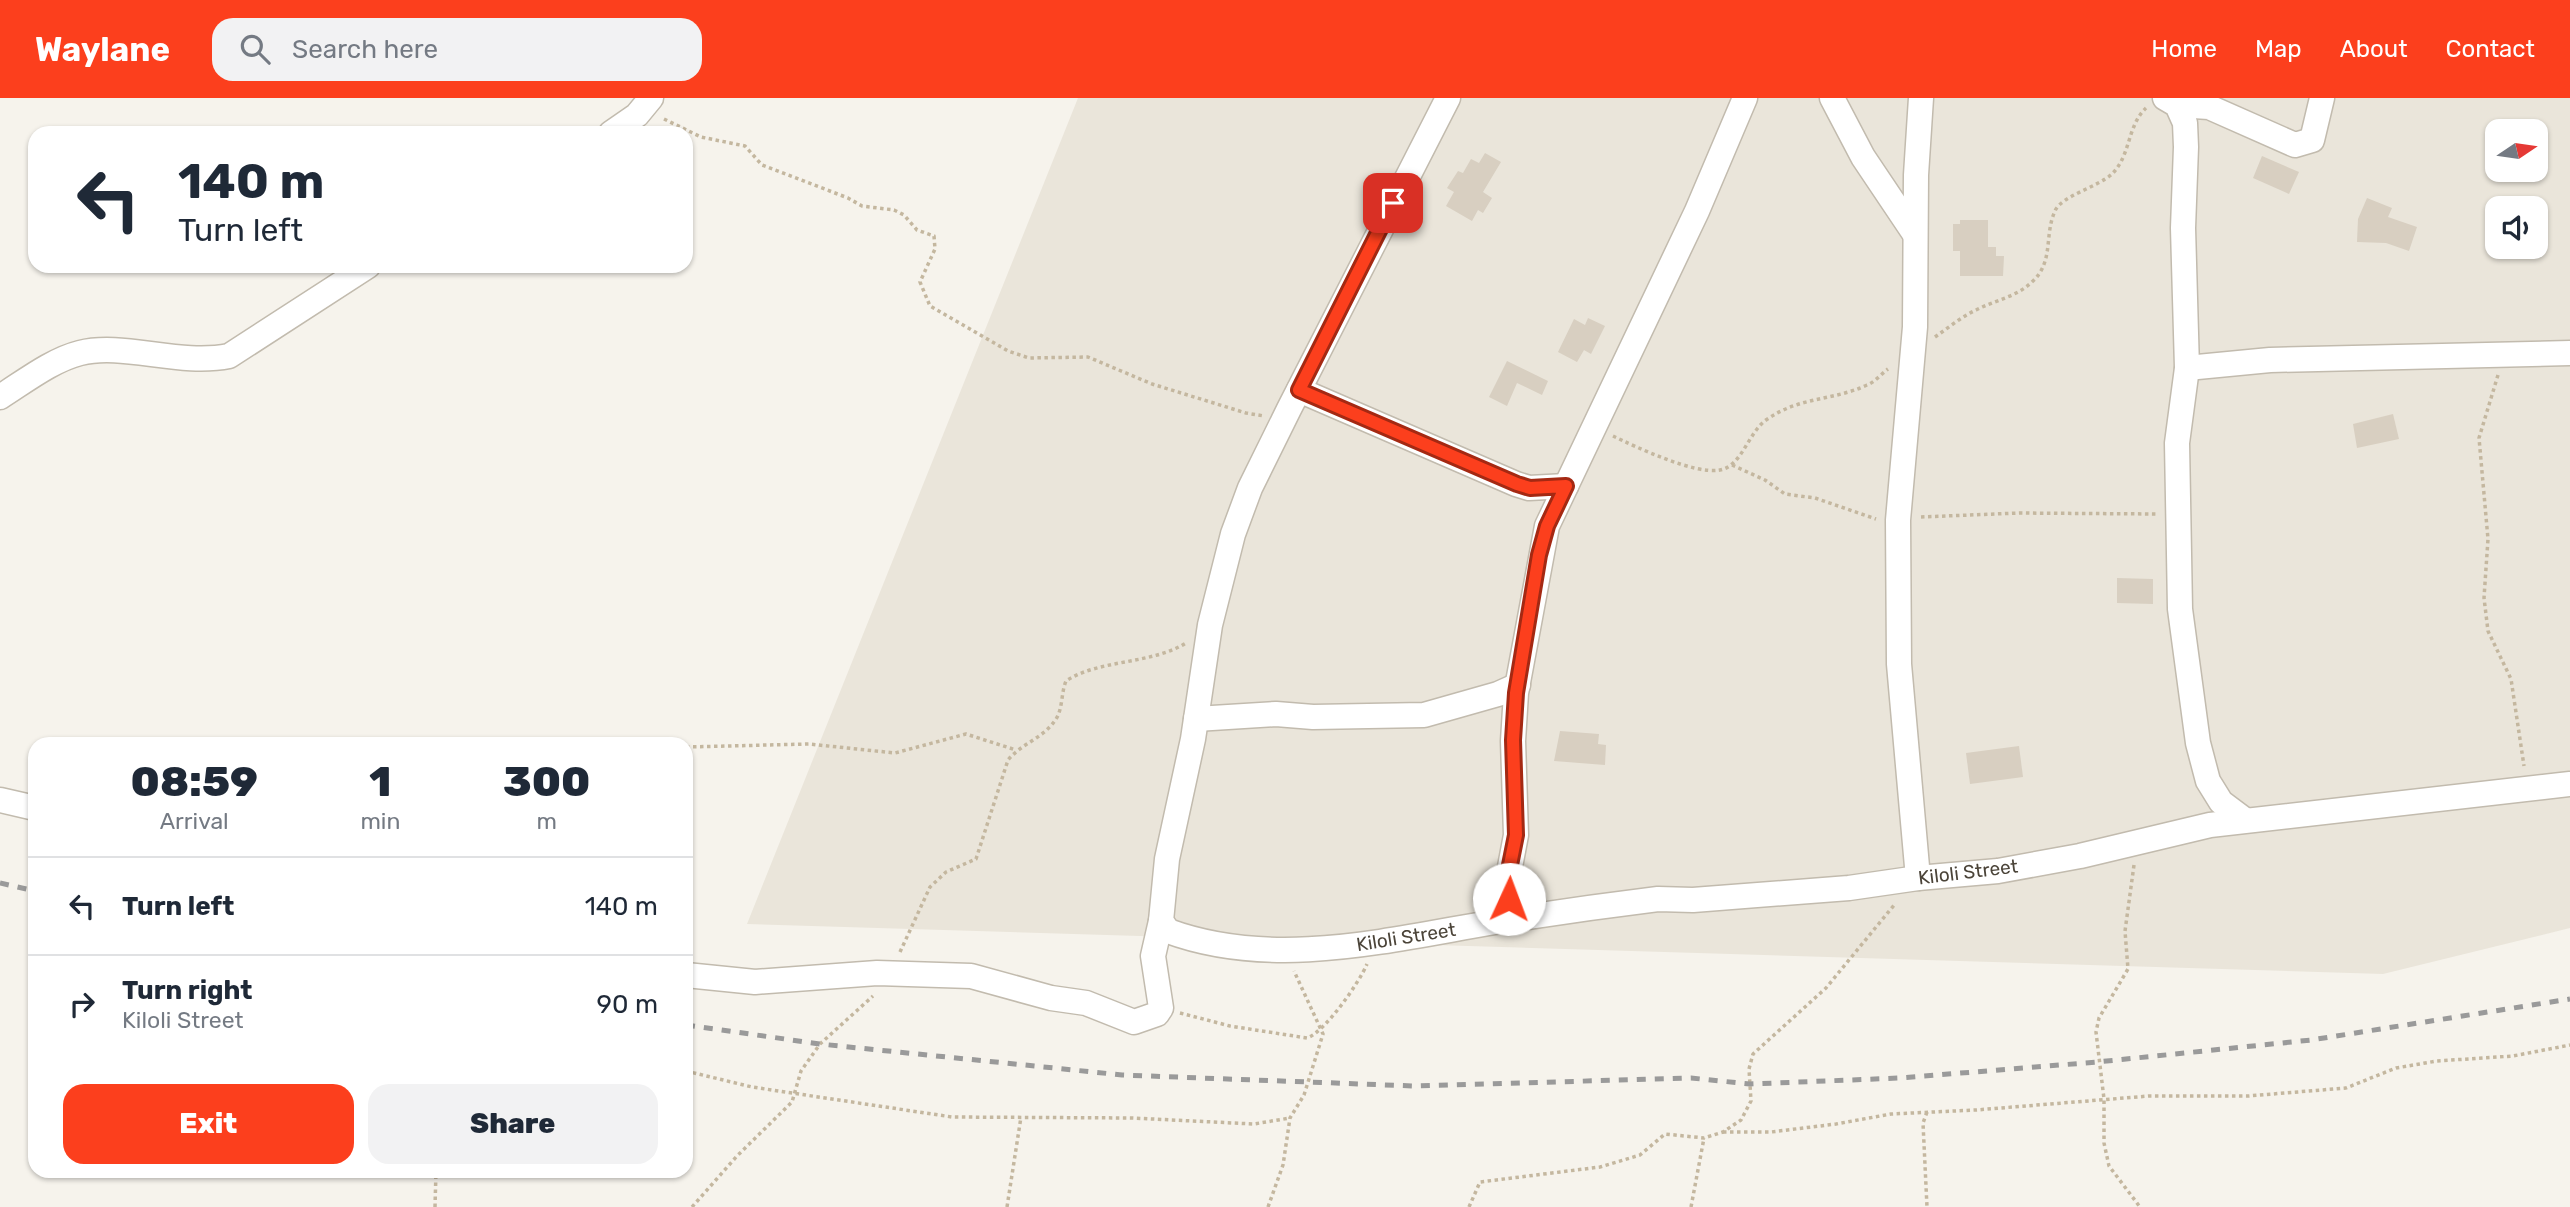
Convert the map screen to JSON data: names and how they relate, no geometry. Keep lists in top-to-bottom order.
{
  "streets": {
    "street": ["Kiloli Street"]
  },
  "north": "right",
  "page": {
    "header": "Waylane",
    "search": "Search here",
    "nav": [
      "Home",
      "Map",
      "About",
      "Contact"
    ],
    "turn": ["140 m", "Turn left"],
    "eta": [
      "08:59",
      "Arrival",
      "1",
      "min",
      "300",
      "m"
    ],
    "list": [
      {
        "name": "Turn left",
        "value": "140 m"
      },
      {
        "name": "Turn right",
        "note": "Kiloli Street",
        "value": "90 m"
      }
    ],
    "buttons": ["Exit", "Share"]
  }
}
